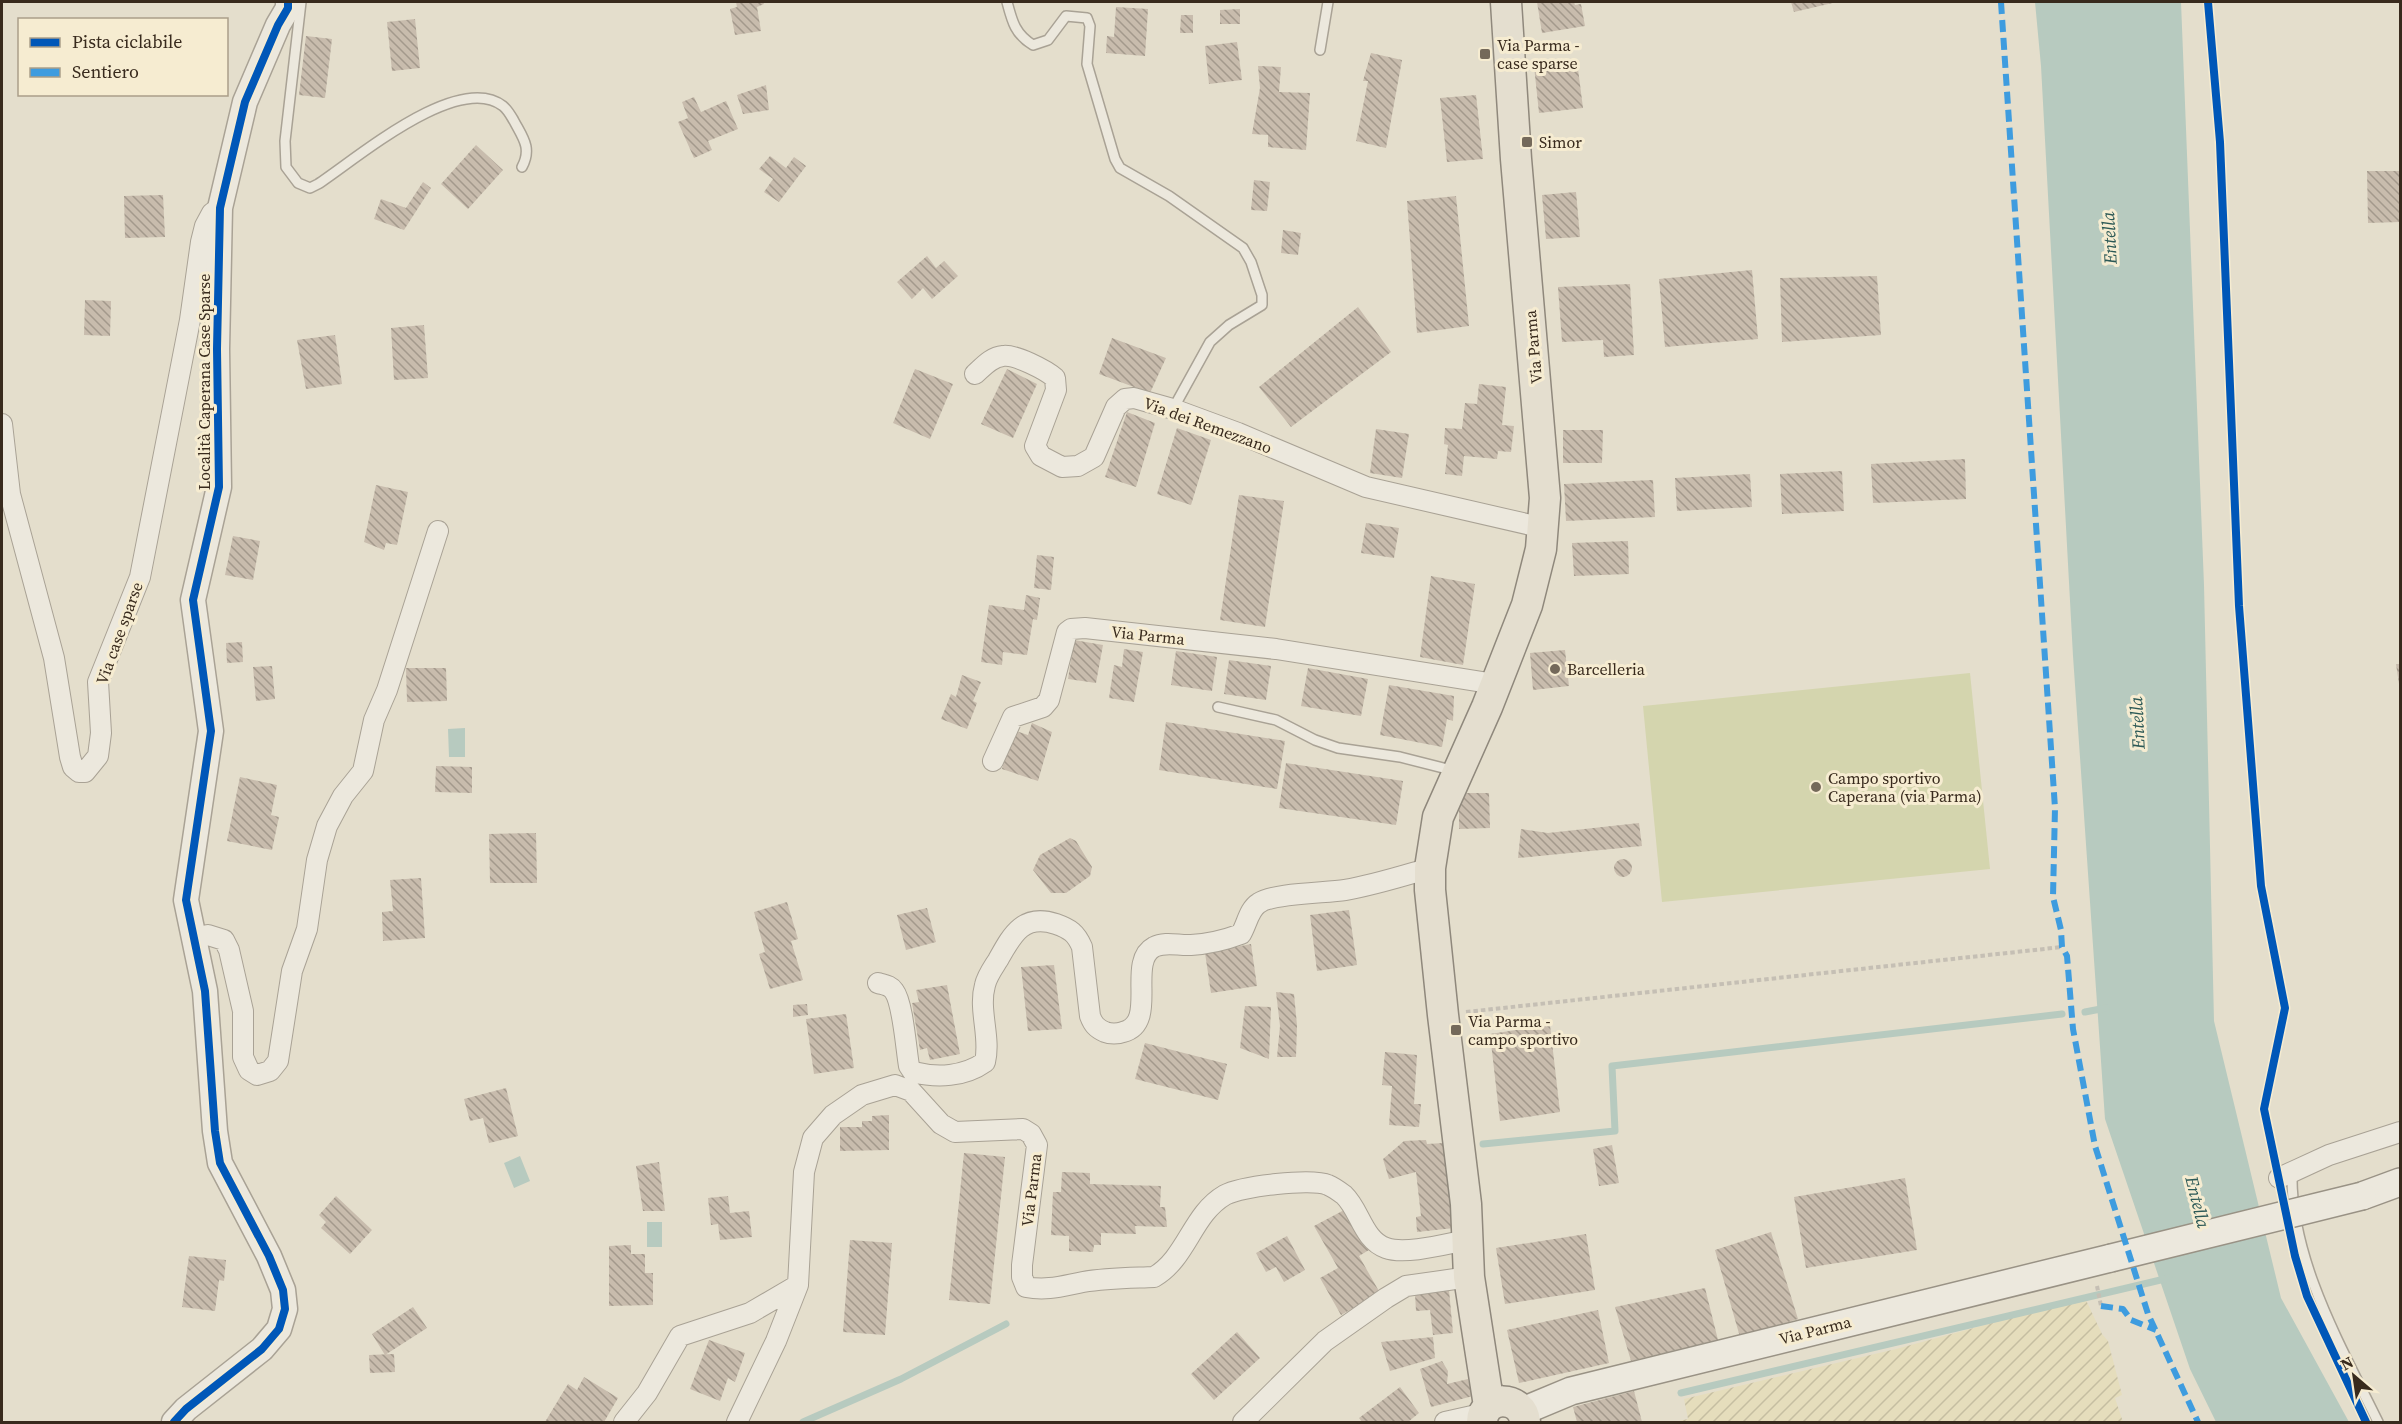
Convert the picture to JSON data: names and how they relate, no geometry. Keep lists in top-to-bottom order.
{
  "streets": {
    "main road": ["Via Parma"],
    "street": ["Località Caperana Case Sparse", "Via dei Remezzano", "Via case sparse"]
  },
  "crossings": [
    ["Via Parma", "Via dei Remezzano"],
    ["Località Caperana Case Sparse", "Via case sparse"]
  ],
  "water": ["Entella"],
  "places": {
    "transit": ["Via Parma - case sparse", "Simor", "Via Parma - campo sportivo"],
    "other": ["Barcelleria", "Campo sportivo Caperana (via Parma)"]
  },
  "legend": ["Pista ciclabile", "Sentiero"],
  "north": "top left"
}
